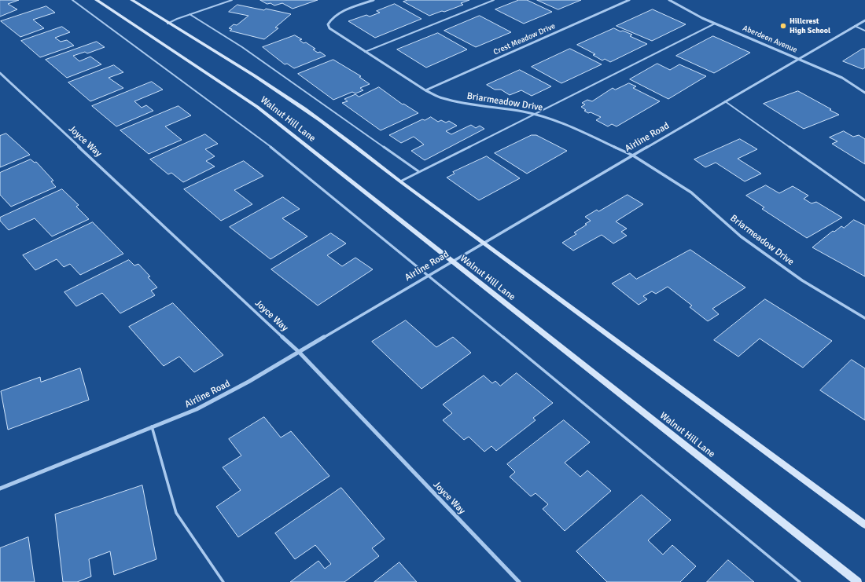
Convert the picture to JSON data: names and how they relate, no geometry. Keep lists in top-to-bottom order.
{
  "streets": {
    "main road": ["Walnut Hill Lane"],
    "street": [
      "Crest Meadow Drive",
      "Aberdeen Avenue",
      "Briarmeadow Drive",
      "Airline Road",
      "Joyce Way"
    ]
  },
  "crossings": [
    ["Crest Meadow Drive", "Briarmeadow Drive"],
    ["Aberdeen Avenue", "Airline Road"],
    ["Briarmeadow Drive", "Airline Road"],
    ["Walnut Hill Lane", "Airline Road"],
    ["Airline Road", "Joyce Way"]
  ],
  "places": ["Hillcrest High School"]
}
